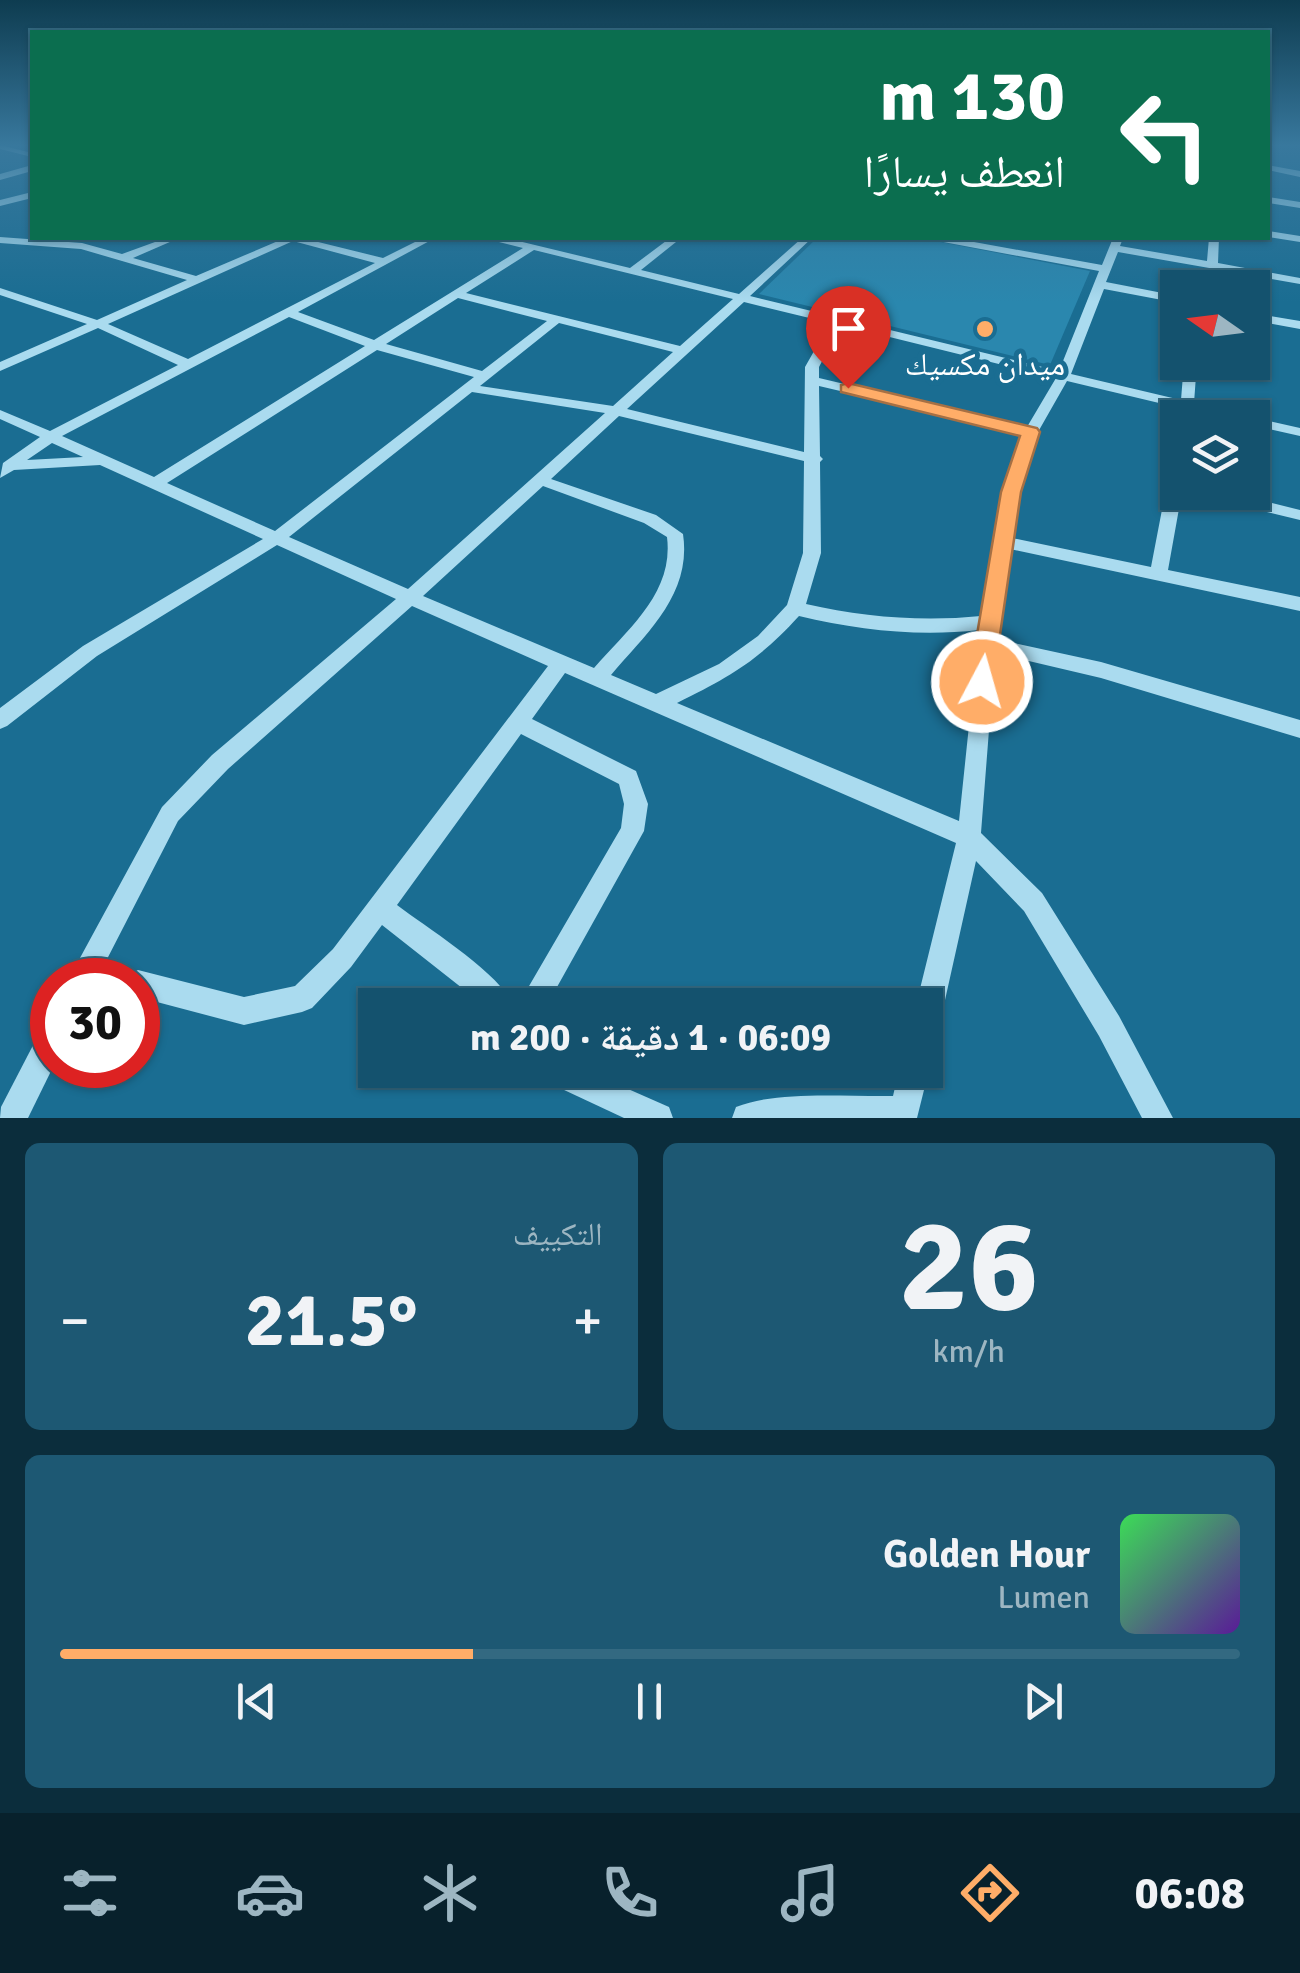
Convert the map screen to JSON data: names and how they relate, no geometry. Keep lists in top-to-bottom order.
{
  "places": ["ميدان مكسيك"],
  "north": "left",
  "page": {
    "turn": ["130 m", "انعطف يسارًا"],
    "limit": "30",
    "trip": "06:09 · 1 دقيقة · 200 m",
    "tile": [
      ["26", "km/h"],
      "التكييف"
    ],
    "heat": ["−", "21.5°", "+"],
    "song": ["Golden Hour", "Lumen"],
    "tabs": "06:08"
  }
}
